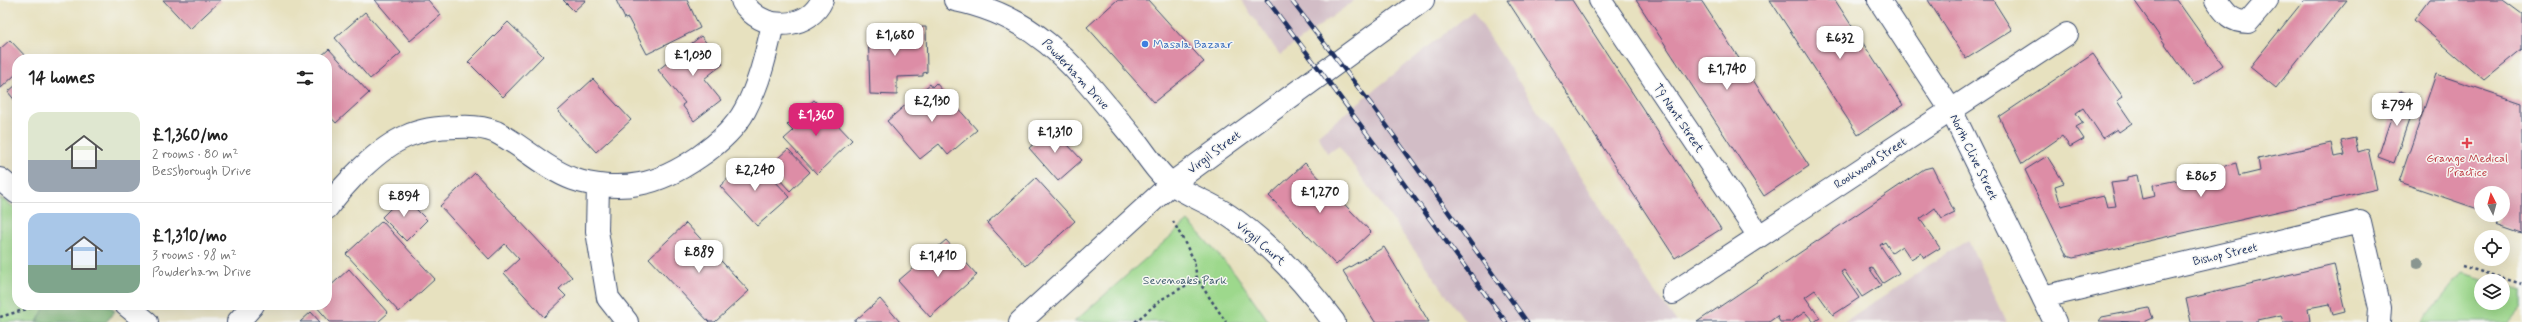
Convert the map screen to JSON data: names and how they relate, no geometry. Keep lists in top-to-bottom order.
{
  "streets": {
    "street": [
      "Powderham Drive",
      "Tŷ Nant Street",
      "Virgil Street",
      "North Clive Street",
      "Rookwood Street",
      "Virgil Court",
      "Bishop Street"
    ]
  },
  "crossings": [
    ["Powderham Drive", "Virgil Street"],
    ["Powderham Drive", "Virgil Court"],
    ["Tŷ Nant Street", "Rookwood Street"],
    ["Virgil Street", "Virgil Court"],
    ["North Clive Street", "Rookwood Street"],
    ["North Clive Street", "Bishop Street"]
  ],
  "parks": ["Sevenoaks Park"],
  "places": {
    "other": ["Masala Bazaar"],
    "health": ["Grange Medical Practice"]
  },
  "north": "top",
  "page": {
    "price": [
      "£1,680",
      "£632",
      "£1,030",
      "£1,740",
      "£2,130",
      "£794",
      "£1,360",
      "£1,310",
      "£2,240",
      "£865",
      "£1,270",
      "£894",
      "£889",
      "£1,410"
    ],
    "heading": "14 homes",
    "list": [
      {
        "name": "£1,360/mo",
        "note": "2 rooms · 80 m² · Bessborough Drive"
      },
      {
        "name": "£1,310/mo",
        "note": "3 rooms · 98 m² · Powderham Drive"
      }
    ]
  }
}
